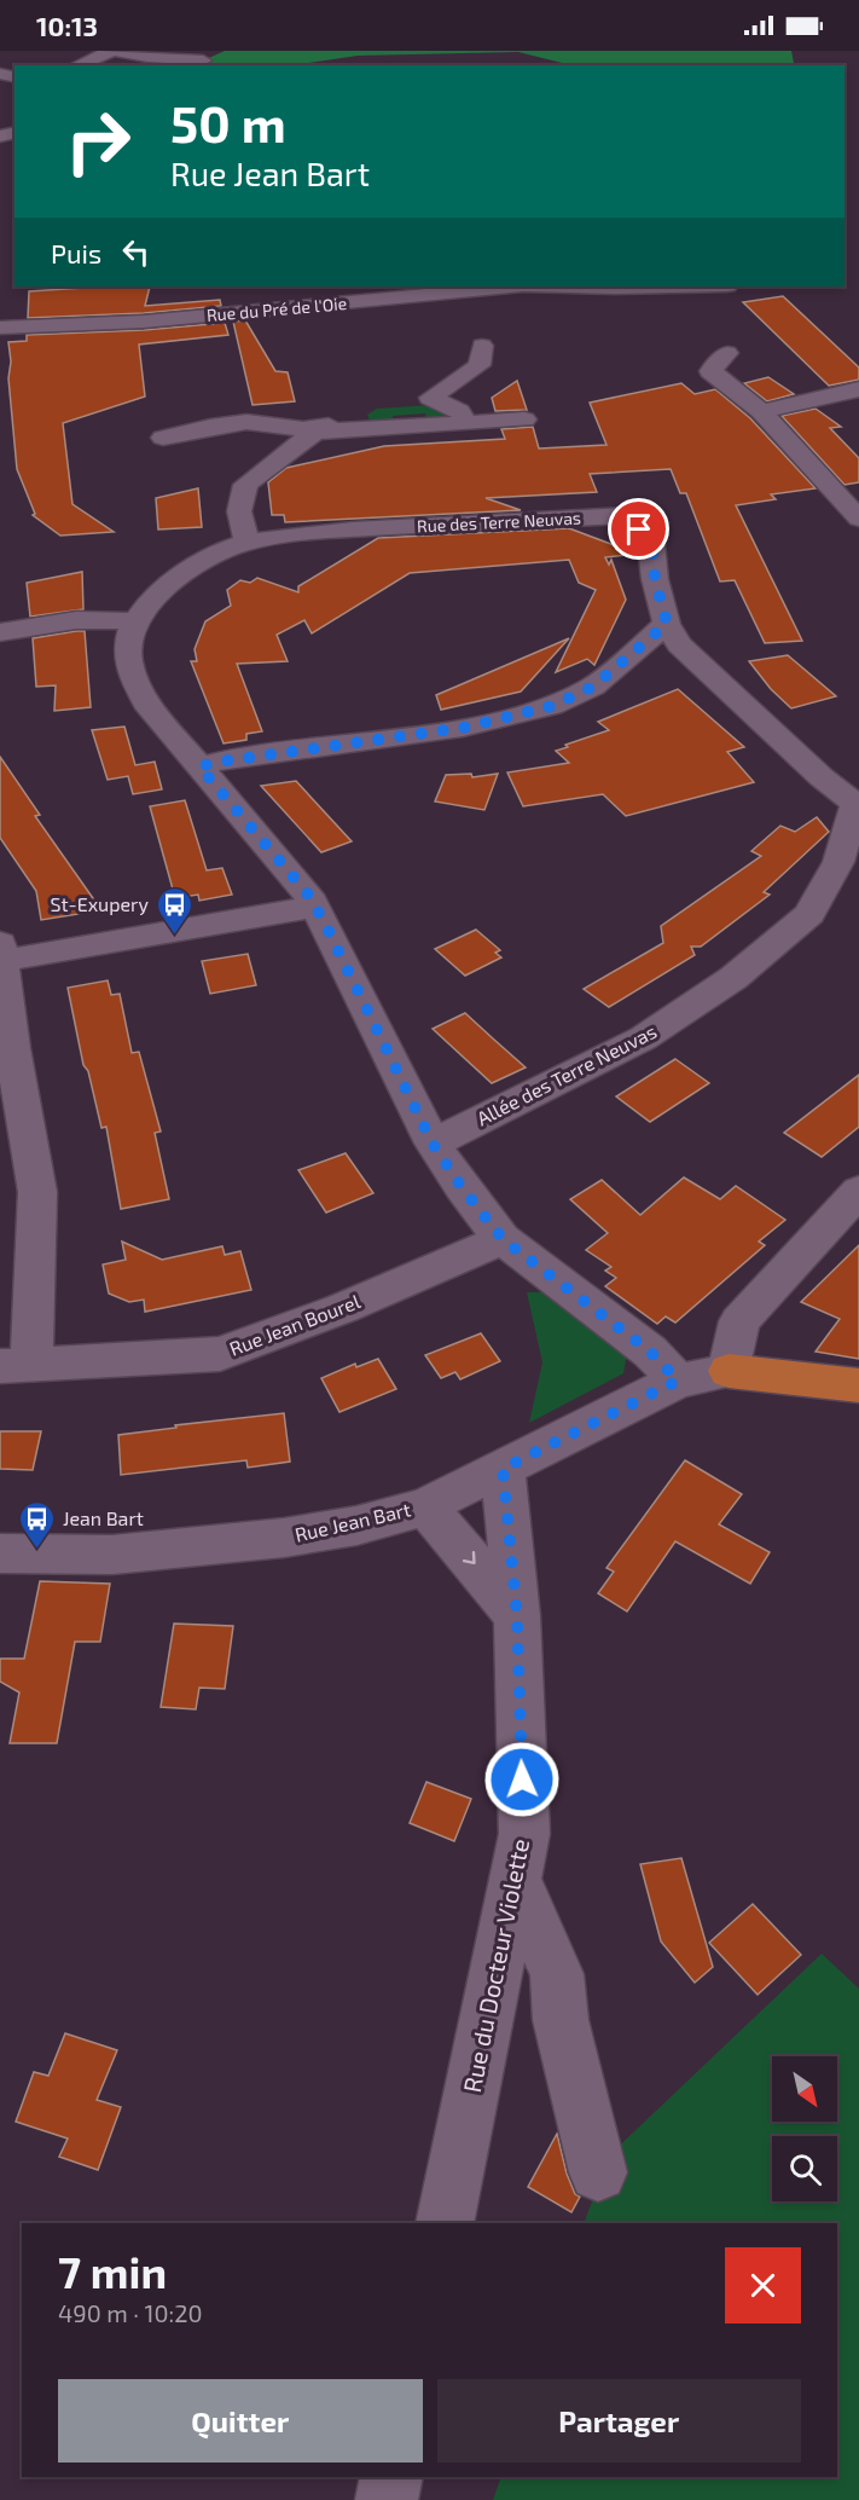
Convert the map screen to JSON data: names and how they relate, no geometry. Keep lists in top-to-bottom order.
{
  "streets": {
    "street": [
      "Rue du Pré de l'Oie",
      "Rue des Terre Neuvas",
      "Allée des Terre Neuvas",
      "Rue Jean Bourel",
      "Rue Jean Bart",
      "Rue du Docteur Violette"
    ]
  },
  "crossings": [
    ["Rue des Terre Neuvas", "Allée des Terre Neuvas"],
    ["Rue Jean Bart", "Rue du Docteur Violette"]
  ],
  "places": {
    "bus stop": ["St-Exupery", "Jean Bart"]
  },
  "north": "bottom right",
  "page": {
    "status": "10:13",
    "turn": ["50 m", "Rue Jean Bart"],
    "then": "Puis",
    "heading": ["7 min", "490 m · 10:20"],
    "buttons": ["Quitter", "Partager"]
  }
}
